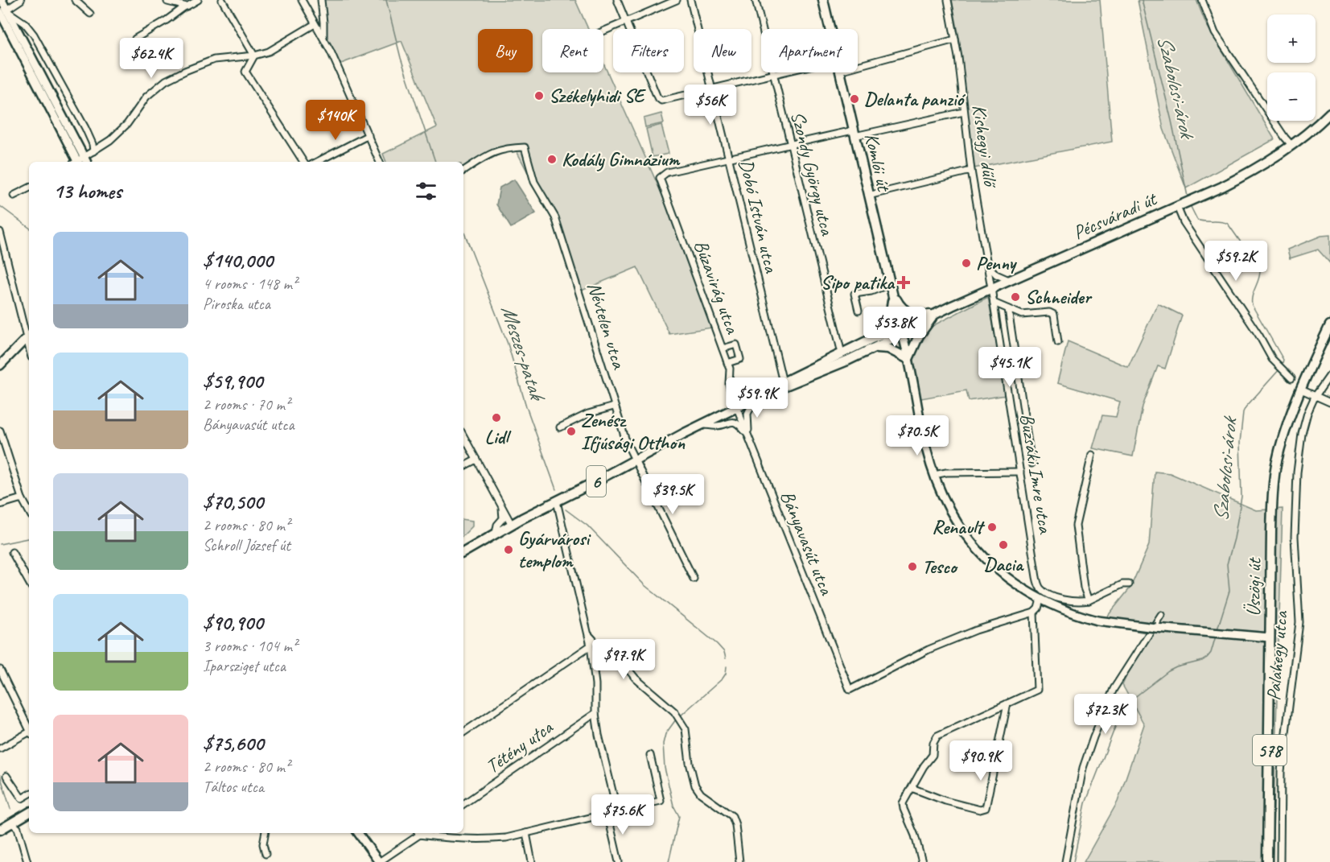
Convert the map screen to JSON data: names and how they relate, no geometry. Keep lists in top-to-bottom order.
{
  "streets": {
    "main road": [
      "Komlói út",
      "Pécsváradi út",
      "6",
      "Üszögi út",
      "578"
    ],
    "street": [
      "Kishegyi dűlő",
      "Szondy György utca",
      "Dobó István utca",
      "Búzavirág utca",
      "Névtelen utca",
      "Buzsáki Imre utca",
      "Bányavasút utca",
      "Palahegy utca",
      "Tétény utca"
    ]
  },
  "crossings": [
    ["Kishegyi dűlő", "Pécsváradi út"],
    ["Kishegyi dűlő", "Buzsáki Imre utca"],
    ["Komlói út", "Pécsváradi út"],
    ["Komlói út", "6"],
    ["Szondy György utca", "6"],
    ["Dobó István utca", "Búzavirág utca"],
    ["Dobó István utca", "6"],
    ["Pécsváradi út", "Buzsáki Imre utca"],
    ["Pécsváradi út", "6"],
    ["Búzavirág utca", "6"],
    ["Búzavirág utca", "Bányavasút utca"],
    ["Névtelen utca", "6"],
    ["6", "Bányavasút utca"]
  ],
  "water": ["Szabolcsi-árok", "Meszes-patak"],
  "places": {
    "other": [
      "Székelyhidi SE",
      "Delanta panzió",
      "Kodály Gimnázium",
      "Penny",
      "Schneider",
      "Lidl",
      "Zenész Ifjúsági Otthon",
      "Renault",
      "Dacia",
      "Gyárvárosi templom",
      "Tesco"
    ],
    "health": ["Sipo patika"]
  },
  "page": {
    "map_buttons": ["+", "−"],
    "chip": [
      "Buy",
      "Rent",
      "Filters",
      "New",
      "Apartment"
    ],
    "price": [
      "$62.4K",
      "$56K",
      "$140K",
      "$59.2K",
      "$53.8K",
      "$45.1K",
      "$59.9K",
      "$70.5K",
      "$39.5K",
      "$97.9K",
      "$72.3K",
      "$90.9K",
      "$75.6K"
    ],
    "heading": "13 homes",
    "list": [
      {
        "name": "$140,000",
        "note": "4 rooms · 148 m² · Piroska utca"
      },
      {
        "name": "$59,900",
        "note": "2 rooms · 70 m² · Bányavasút utca"
      },
      {
        "name": "$70,500",
        "note": "2 rooms · 80 m² · Schroll József út"
      },
      {
        "name": "$90,900",
        "note": "3 rooms · 104 m² · Iparsziget utca"
      },
      {
        "name": "$75,600",
        "note": "2 rooms · 80 m² · Táltos utca"
      }
    ]
  }
}
